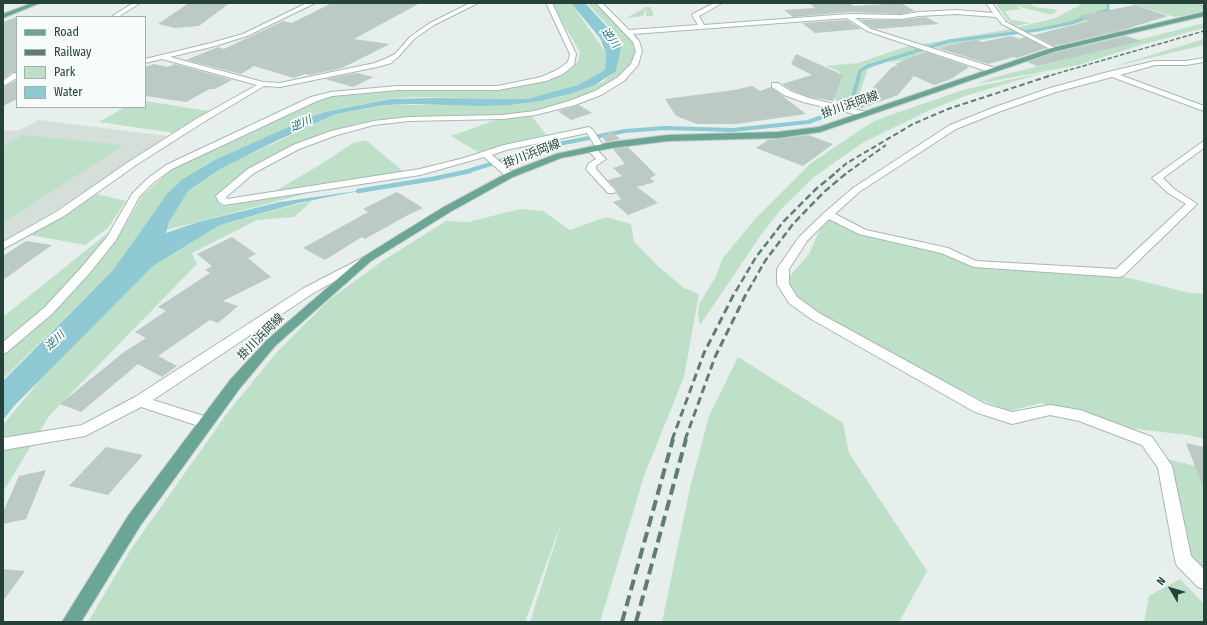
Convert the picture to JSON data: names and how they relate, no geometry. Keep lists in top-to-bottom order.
{
  "streets": {
    "main road": ["掛川浜岡線"]
  },
  "water": ["逆川"],
  "legend": [
    "Road",
    "Railway",
    "Park",
    "Water"
  ],
  "north": "top left"
}
